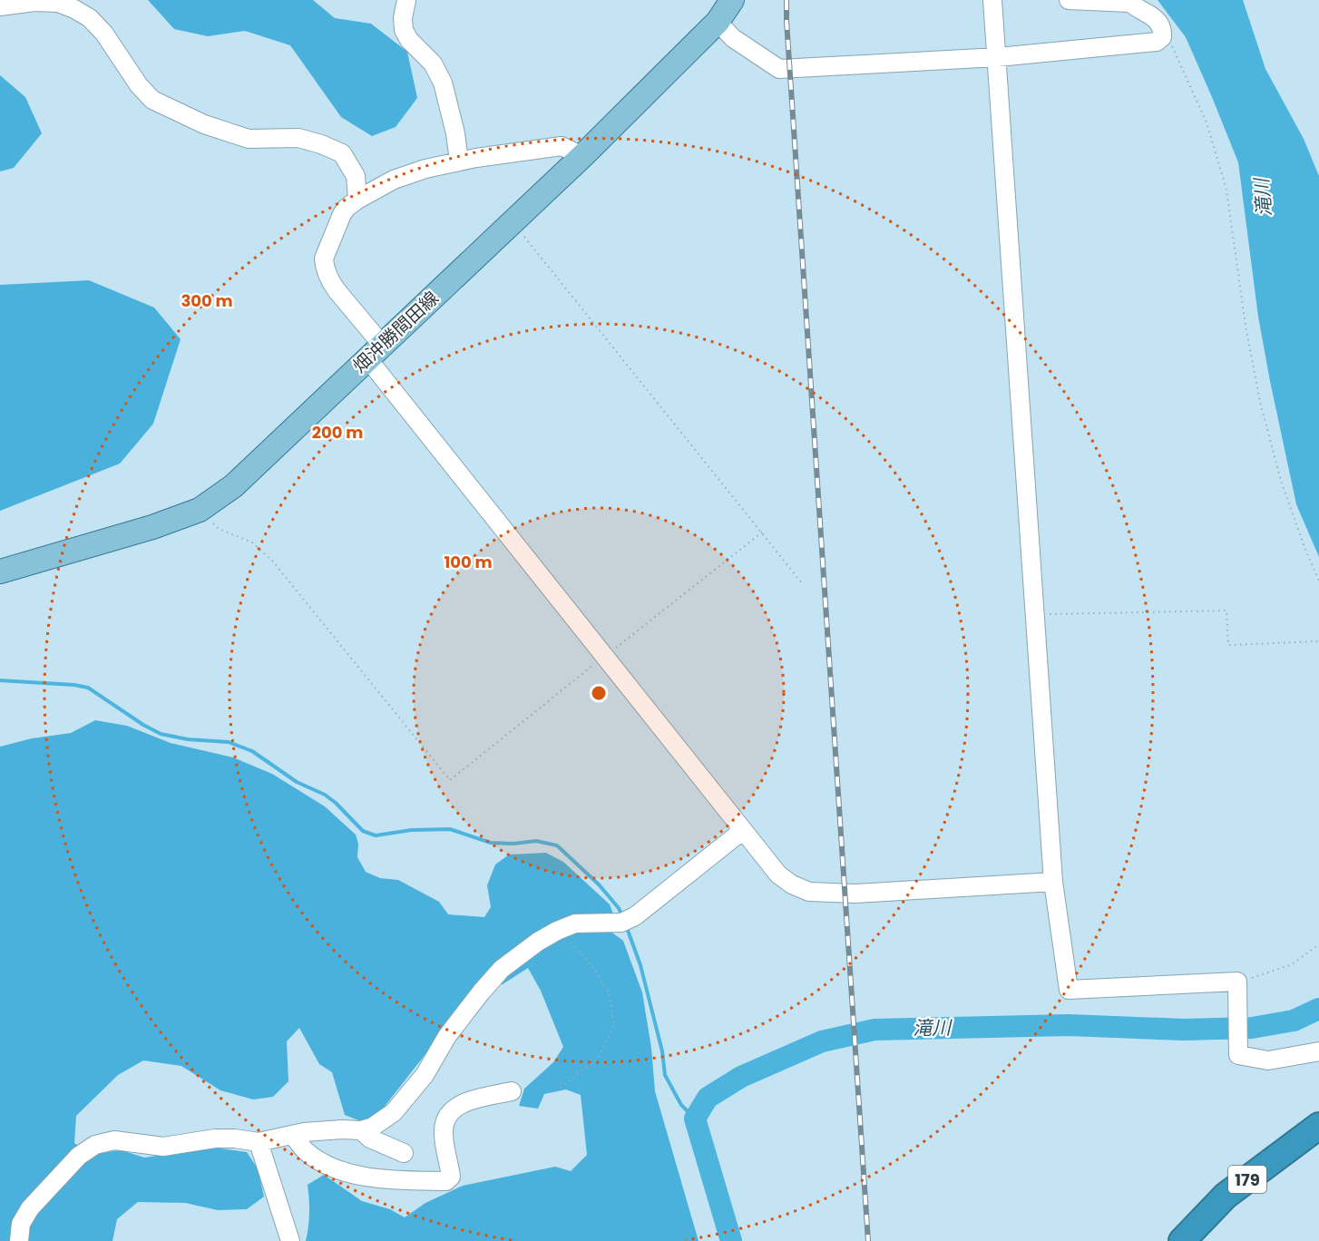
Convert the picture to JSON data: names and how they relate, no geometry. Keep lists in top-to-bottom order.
{
  "streets": {
    "highway": ["179"],
    "main road": ["畑沖勝間田線"]
  },
  "water": ["滝川"],
  "rings": ["300 m", "200 m", "100 m"]
}
